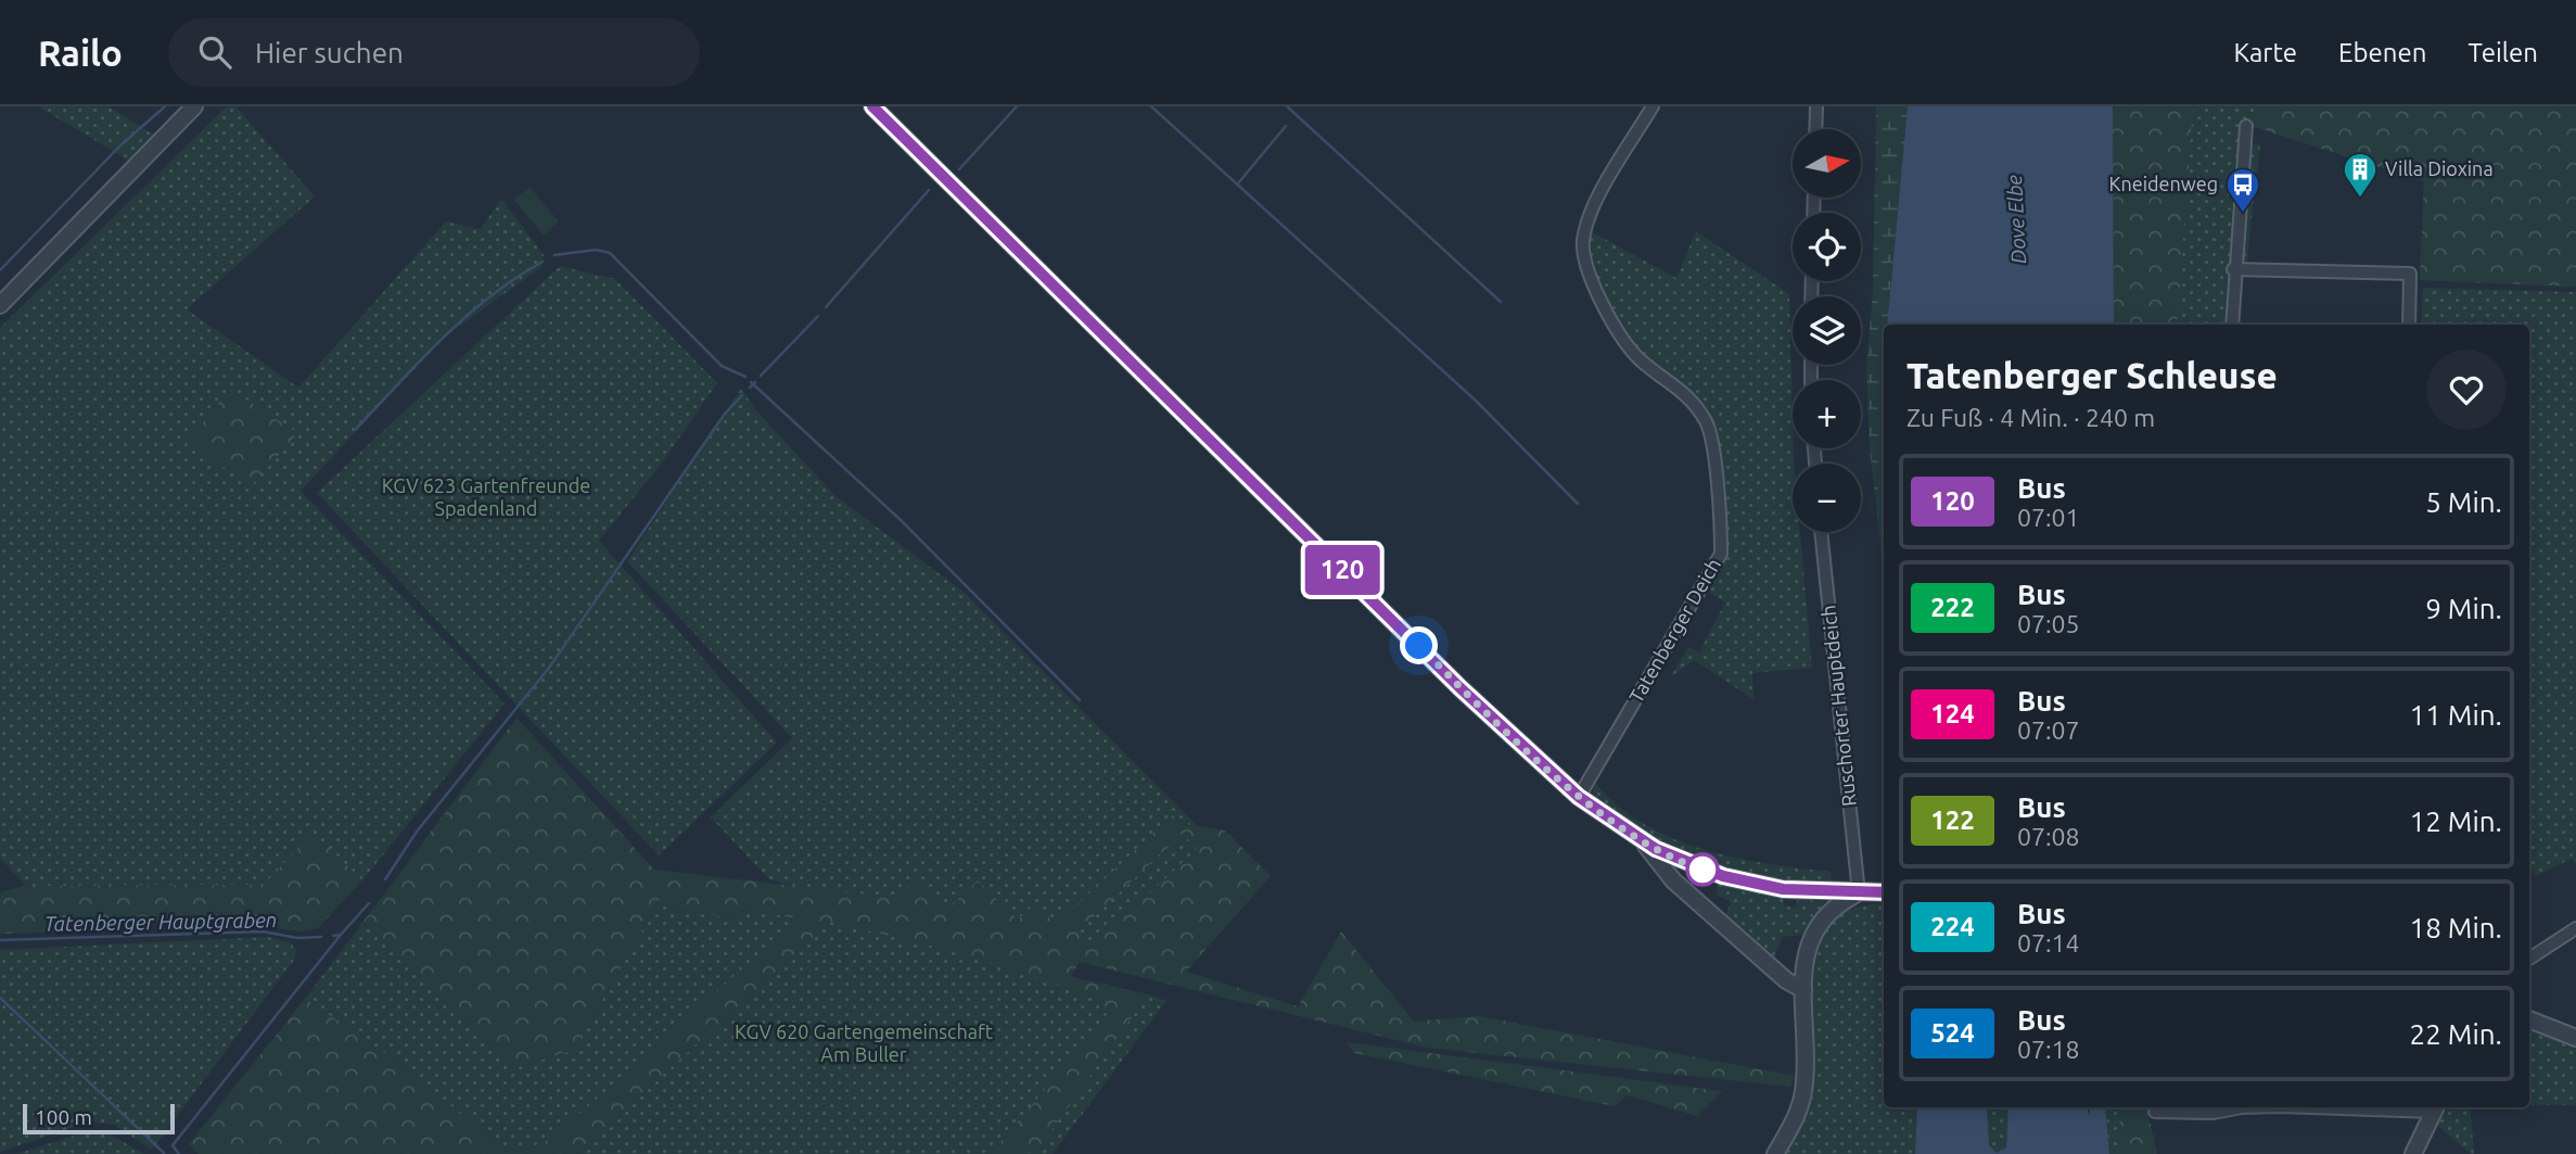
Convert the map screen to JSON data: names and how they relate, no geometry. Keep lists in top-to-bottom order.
{
  "streets": {
    "street": ["Tatenberger Deich", "Ruschorter Hauptdeich"]
  },
  "water": ["Dove Elbe", "Tatenberger Hauptgraben"],
  "parks": ["KGV 623 Gartenfreunde Spadenland", "KGV 620 Gartengemeinschaft Am Buller"],
  "places": {
    "building": ["Villa Dioxina"],
    "bus stop": ["Kneidenweg"]
  },
  "lines": ["bus line 120"],
  "scale_bar": "100 m",
  "north": "right",
  "page": {
    "header": "Railo",
    "search": "Hier suchen",
    "nav": ["Karte", "Ebenen", "Teilen"],
    "on_map": "120",
    "map_buttons": ["+", "−"],
    "heading": ["Tatenberger Schleuse", "Zu Fuß · 4 Min. · 240 m"],
    "list": [
      {
        "mark": "120",
        "name": "Bus",
        "note": "07:01",
        "value": "5 Min."
      },
      {
        "mark": "222",
        "name": "Bus",
        "note": "07:05",
        "value": "9 Min."
      },
      {
        "mark": "124",
        "name": "Bus",
        "note": "07:07",
        "value": "11 Min."
      },
      {
        "mark": "122",
        "name": "Bus",
        "note": "07:08",
        "value": "12 Min."
      },
      {
        "mark": "224",
        "name": "Bus",
        "note": "07:14",
        "value": "18 Min."
      },
      {
        "mark": "524",
        "name": "Bus",
        "note": "07:18",
        "value": "22 Min."
      }
    ],
    "scale": "100 m"
  }
}
